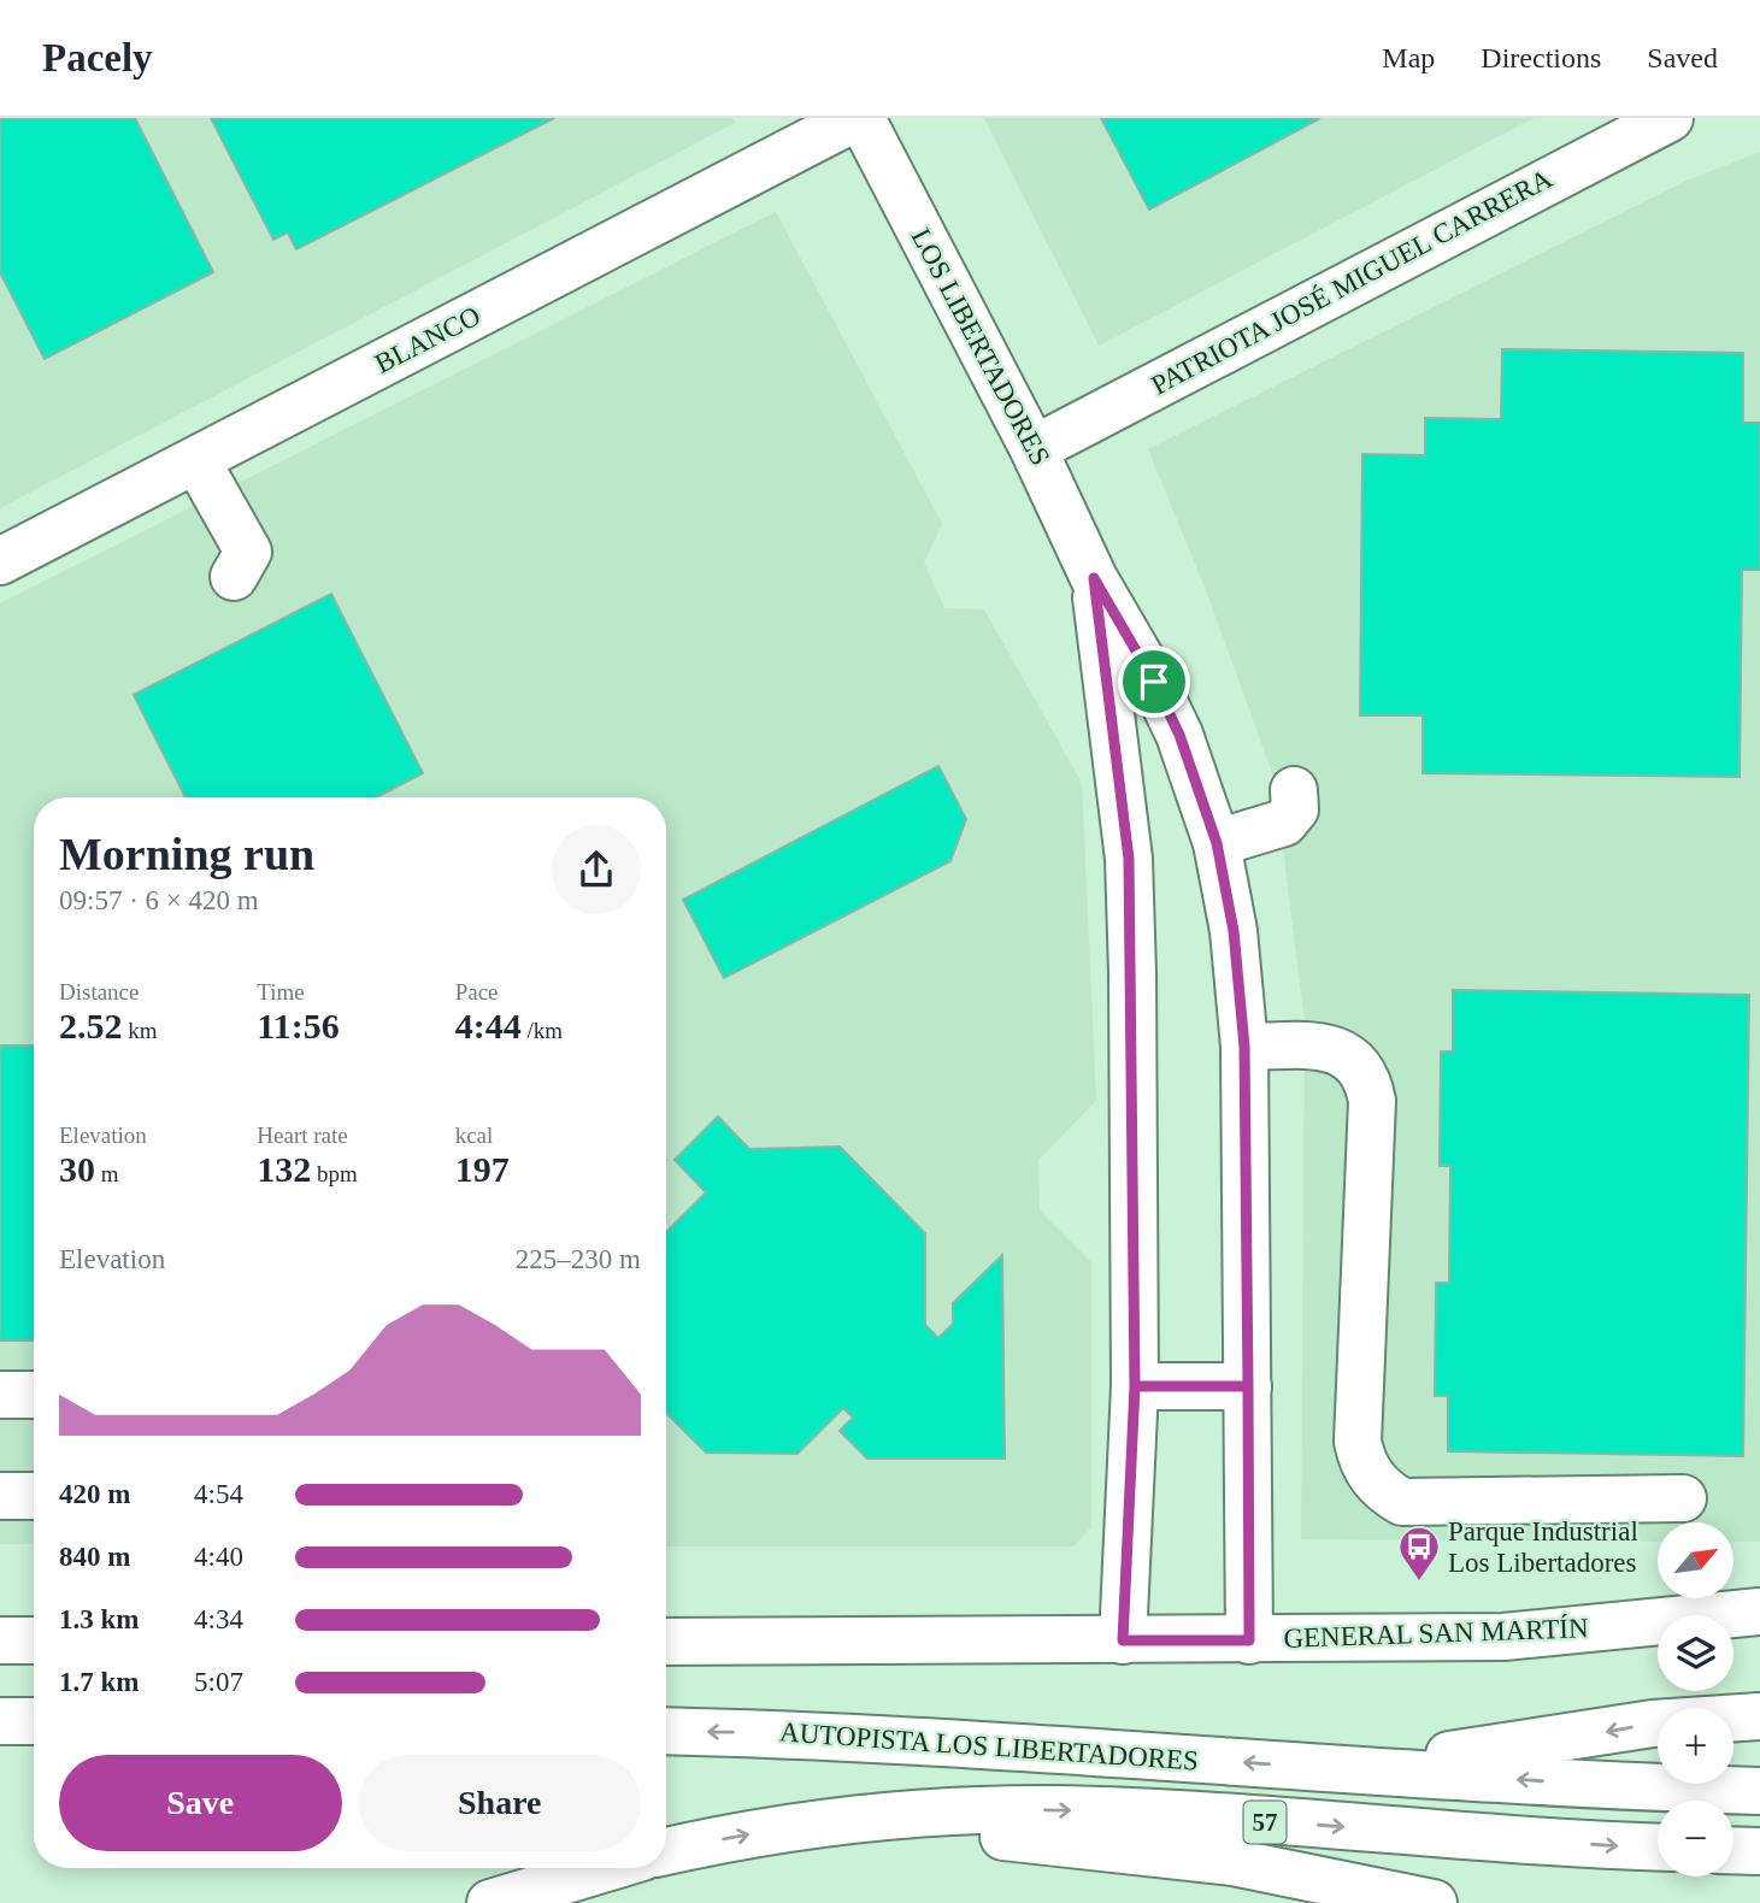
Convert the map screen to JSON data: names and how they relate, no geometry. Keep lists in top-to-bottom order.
{
  "streets": {
    "main road": [
      "PATRIOTA JOSÉ MIGUEL CARRERA",
      "BLANCO",
      "LOS LIBERTADORES",
      "GENERAL SAN MARTÍN",
      "AUTOPISTA LOS LIBERTADORES",
      "57"
    ]
  },
  "crossings": [
    ["PATRIOTA JOSÉ MIGUEL CARRERA", "LOS LIBERTADORES"],
    ["BLANCO", "LOS LIBERTADORES"],
    ["LOS LIBERTADORES", "GENERAL SAN MARTÍN"]
  ],
  "places": {
    "bus stop": ["Parque Industrial Los Libertadores"]
  },
  "north": "top right",
  "page": {
    "header": "Pacely",
    "nav": ["Map", "Directions", "Saved"],
    "heading": ["Morning run", "09:57 · 6 × 420 m"],
    "stats": [
      ["Distance", "2.52 km"],
      ["Time", "11:56"],
      ["Pace", "4:44 /km"],
      ["Elevation", "30 m"],
      ["Heart rate", "132 bpm"],
      ["kcal", "197"]
    ],
    "chart": ["Elevation", "225–230 m"],
    "list": [
      {
        "name": "420 m",
        "note": "4:54"
      },
      {
        "name": "840 m",
        "note": "4:40"
      },
      {
        "name": "1.3 km",
        "note": "4:34"
      },
      {
        "name": "1.7 km",
        "note": "5:07"
      }
    ],
    "map_buttons": ["+", "−"],
    "buttons": ["Save", "Share"]
  }
}
